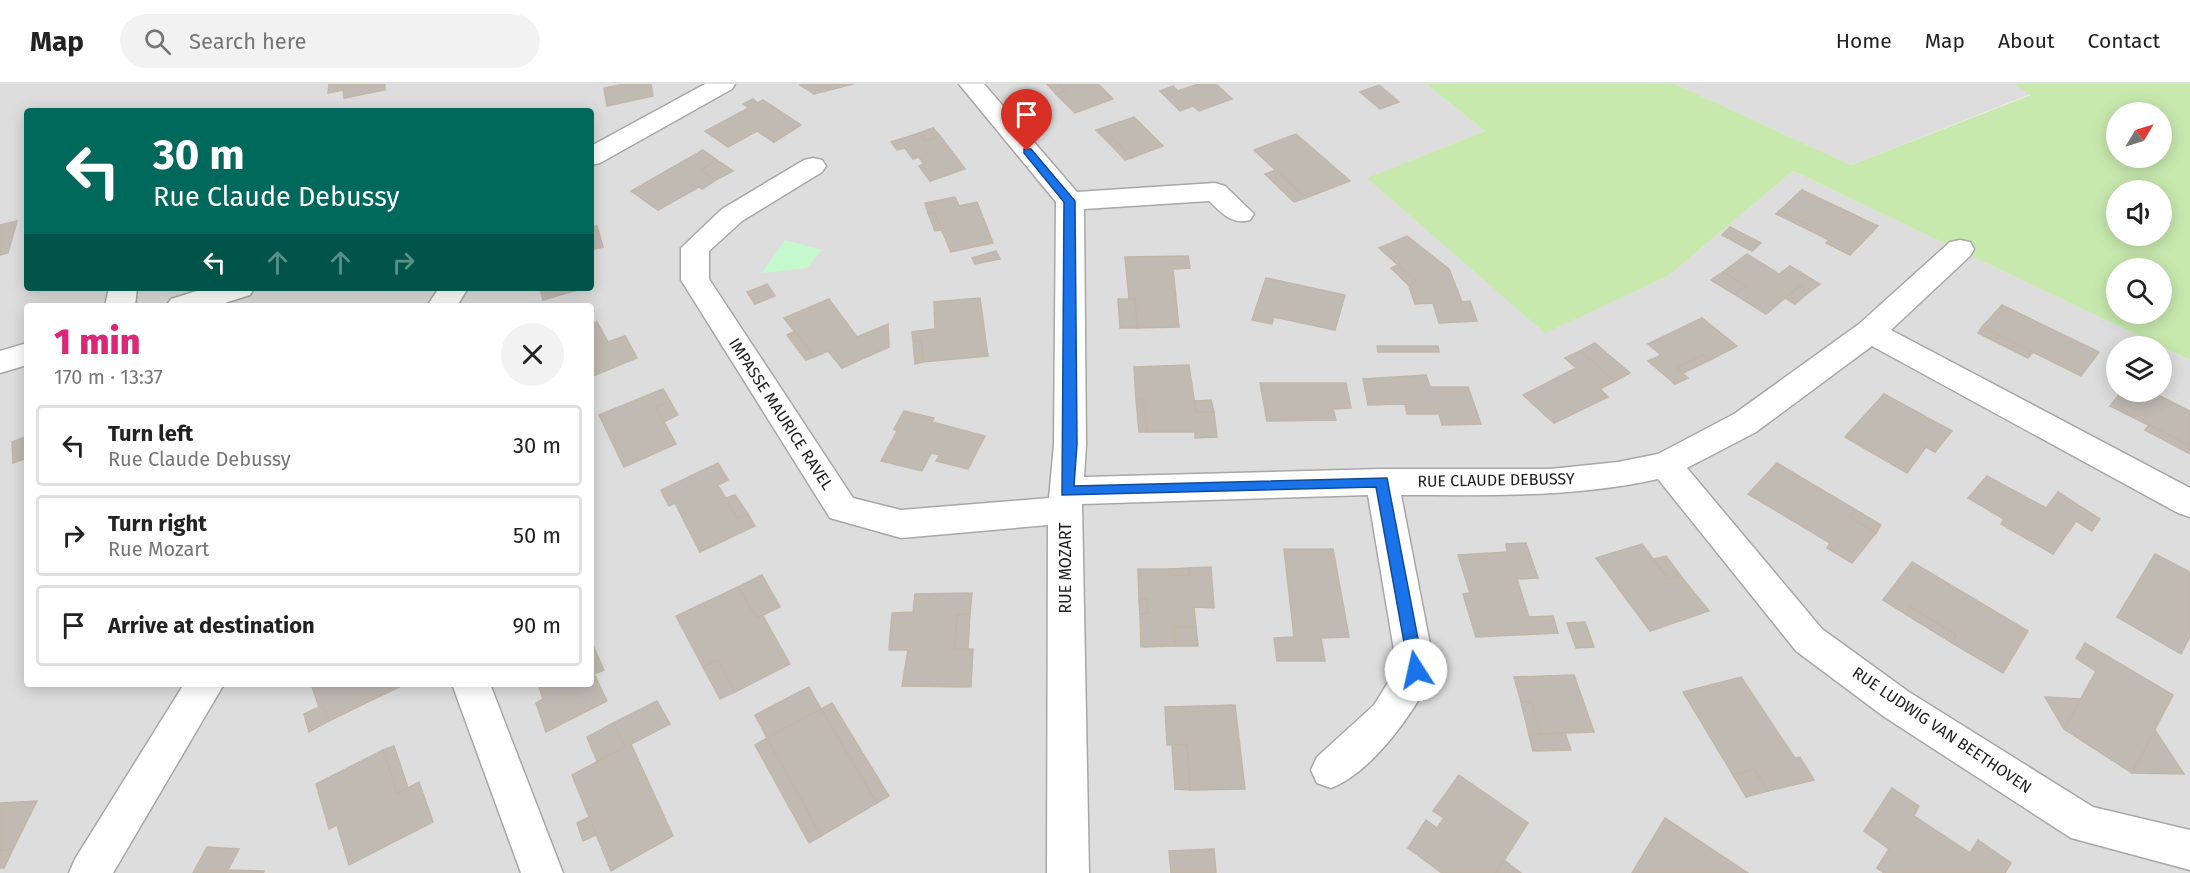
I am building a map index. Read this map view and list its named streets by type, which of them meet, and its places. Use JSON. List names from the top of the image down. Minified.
{"streets":{"street":["IMPASSE MAURICE RAVEL","RUE CLAUDE DEBUSSY","RUE MOZART","RUE LUDWIG VAN BEETHOVEN"]},"crossings":[["IMPASSE MAURICE RAVEL","RUE CLAUDE DEBUSSY"],["IMPASSE MAURICE RAVEL","RUE MOZART"],["RUE CLAUDE DEBUSSY","RUE MOZART"],["RUE CLAUDE DEBUSSY","RUE LUDWIG VAN BEETHOVEN"]],"north":"top right","page":{"header":"Map","search":"Search here","nav":["Home","Map","About","Contact"],"turn":["30 m","Rue Claude Debussy"],"heading":["1 min","170 m · 13:37"],"list":[{"name":"Turn left","note":"Rue Claude Debussy","value":"30 m"},{"name":"Turn right","note":"Rue Mozart","value":"50 m"},{"name":"Arrive at destination","value":"90 m"}]}}
